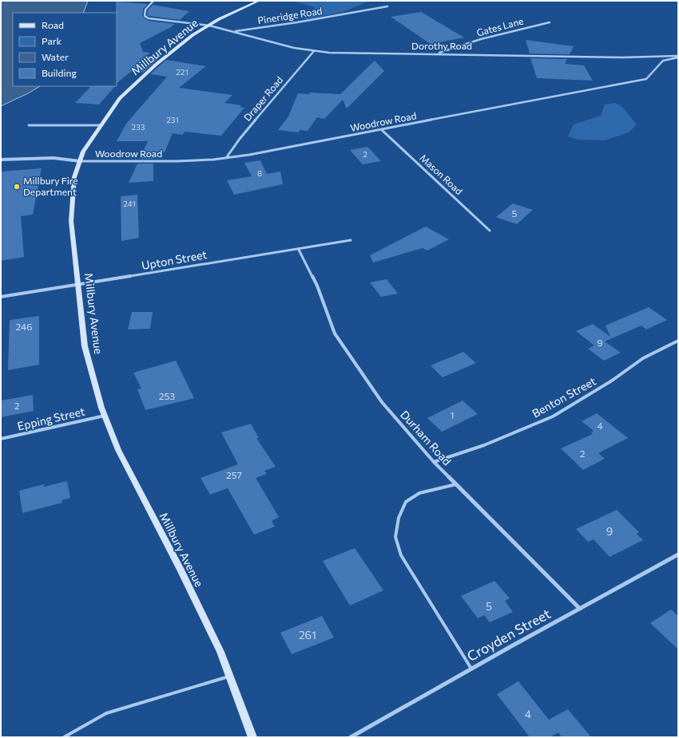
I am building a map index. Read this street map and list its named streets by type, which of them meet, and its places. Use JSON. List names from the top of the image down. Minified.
{"streets":{"main road":["Millbury Avenue"],"street":["Pineridge Road","Gates Lane","Dorothy Road","Draper Road","Woodrow Road","Mason Road","Upton Street","Benton Street","Epping Street","Durham Road","Croyden Street"]},"crossings":[["Pineridge Road","Dorothy Road"],["Gates Lane","Dorothy Road"],["Dorothy Road","Millbury Avenue"],["Dorothy Road","Draper Road"],["Dorothy Road","Woodrow Road"],["Millbury Avenue","Woodrow Road"],["Millbury Avenue","Upton Street"],["Millbury Avenue","Epping Street"],["Draper Road","Woodrow Road"],["Woodrow Road","Mason Road"],["Upton Street","Durham Road"],["Benton Street","Durham Road"],["Durham Road","Croyden Street"]],"places":["Millbury Fire Department"],"house_numbers":["221","231","233","2","8","241","5","246","9","253","2","1","4","2","257","9","5","261","4"],"legend":["Road","Park","Water","Building"]}
